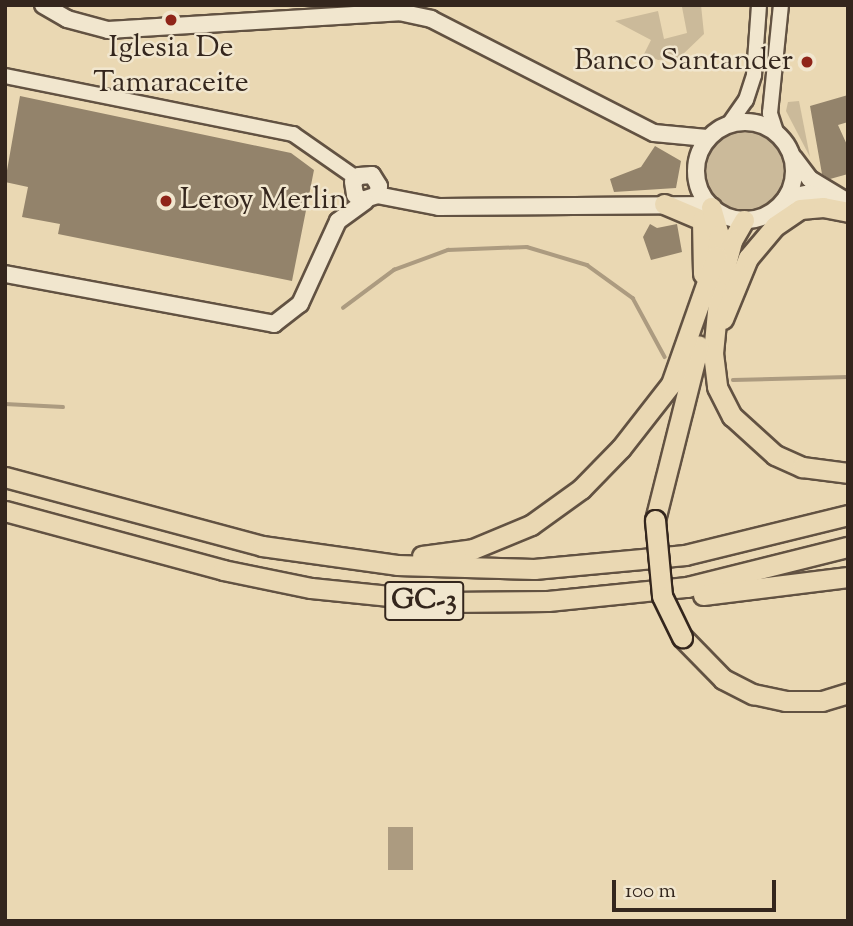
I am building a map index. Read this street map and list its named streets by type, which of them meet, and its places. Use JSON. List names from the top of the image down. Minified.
{"streets":{"highway":["GC-3"]},"places":["Iglesia De Tamaraceite","Banco Santander","Leroy Merlin"],"scale_bar":"100 m"}
